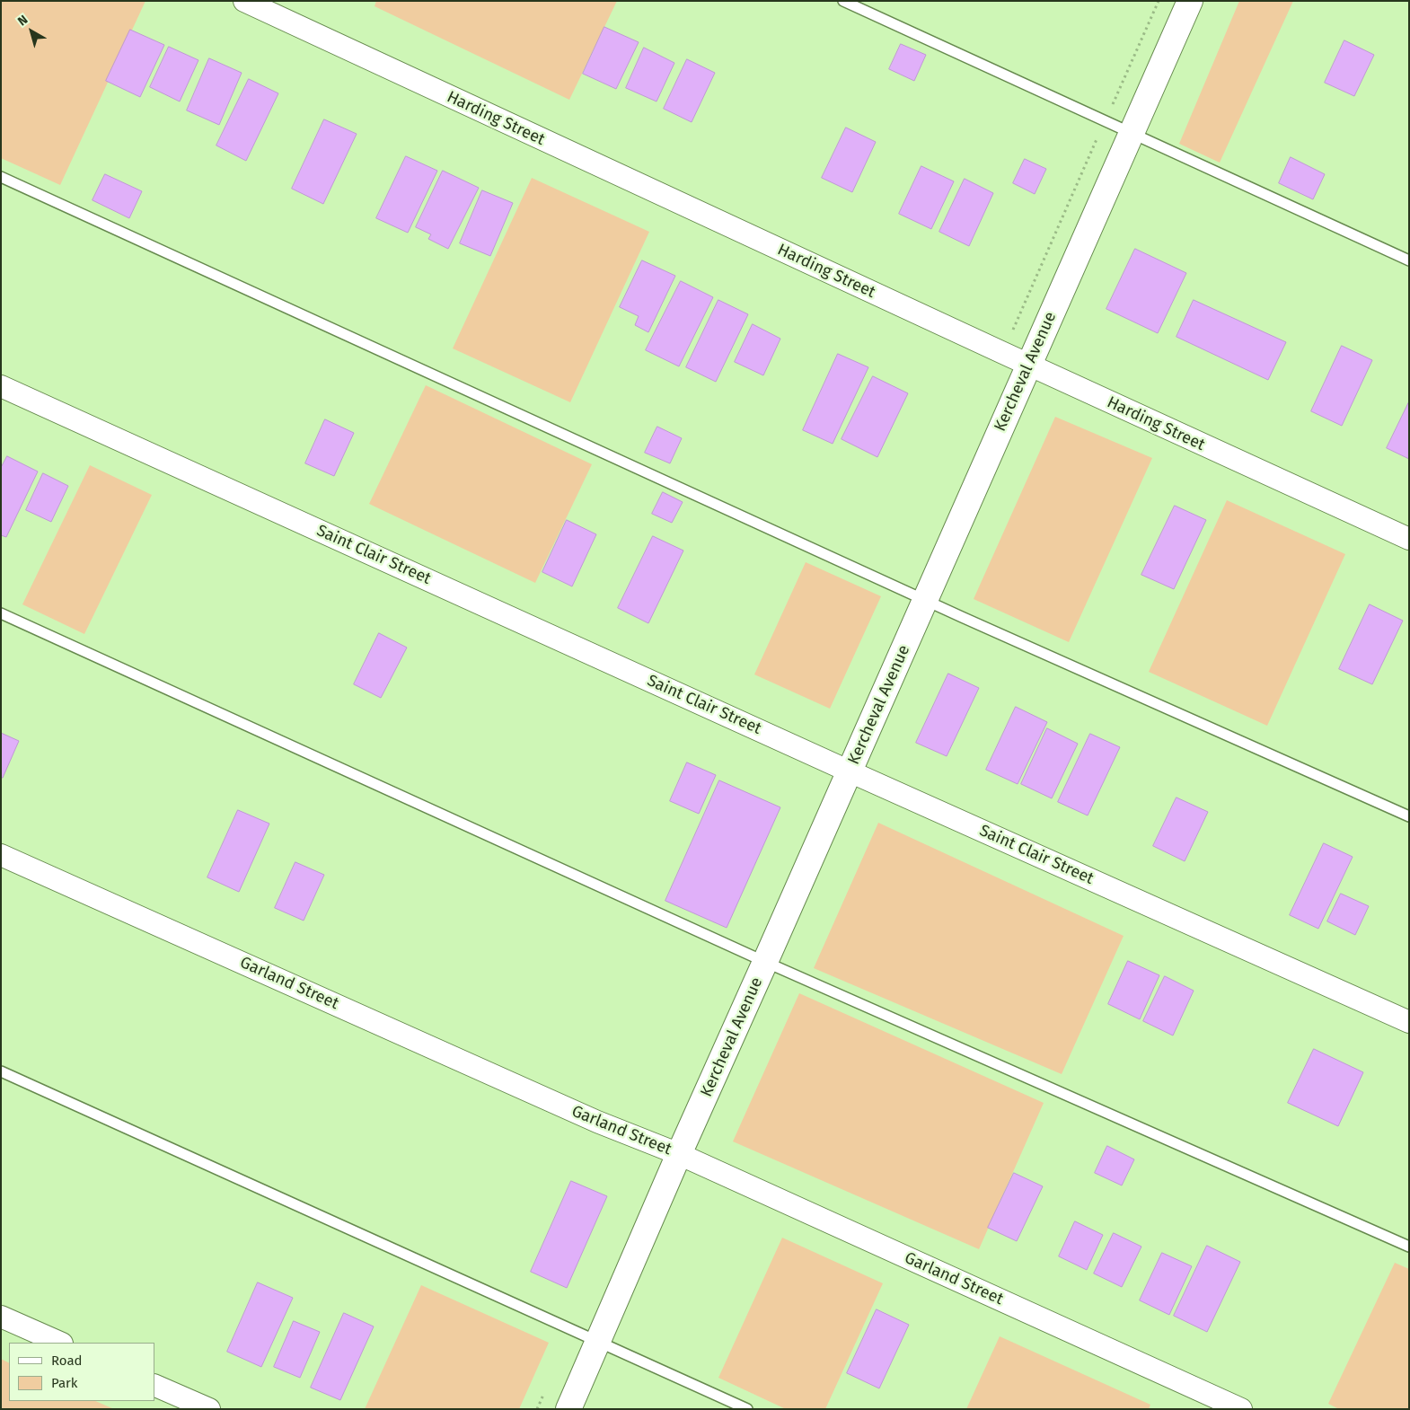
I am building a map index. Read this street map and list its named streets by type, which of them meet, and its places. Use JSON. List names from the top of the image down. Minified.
{"streets":{"street":["Harding Street","Kercheval Avenue","Saint Clair Street","Garland Street"]},"crossings":[["Harding Street","Kercheval Avenue"],["Kercheval Avenue","Saint Clair Street"],["Kercheval Avenue","Garland Street"]],"legend":["Road","Park"],"north":"top left"}
